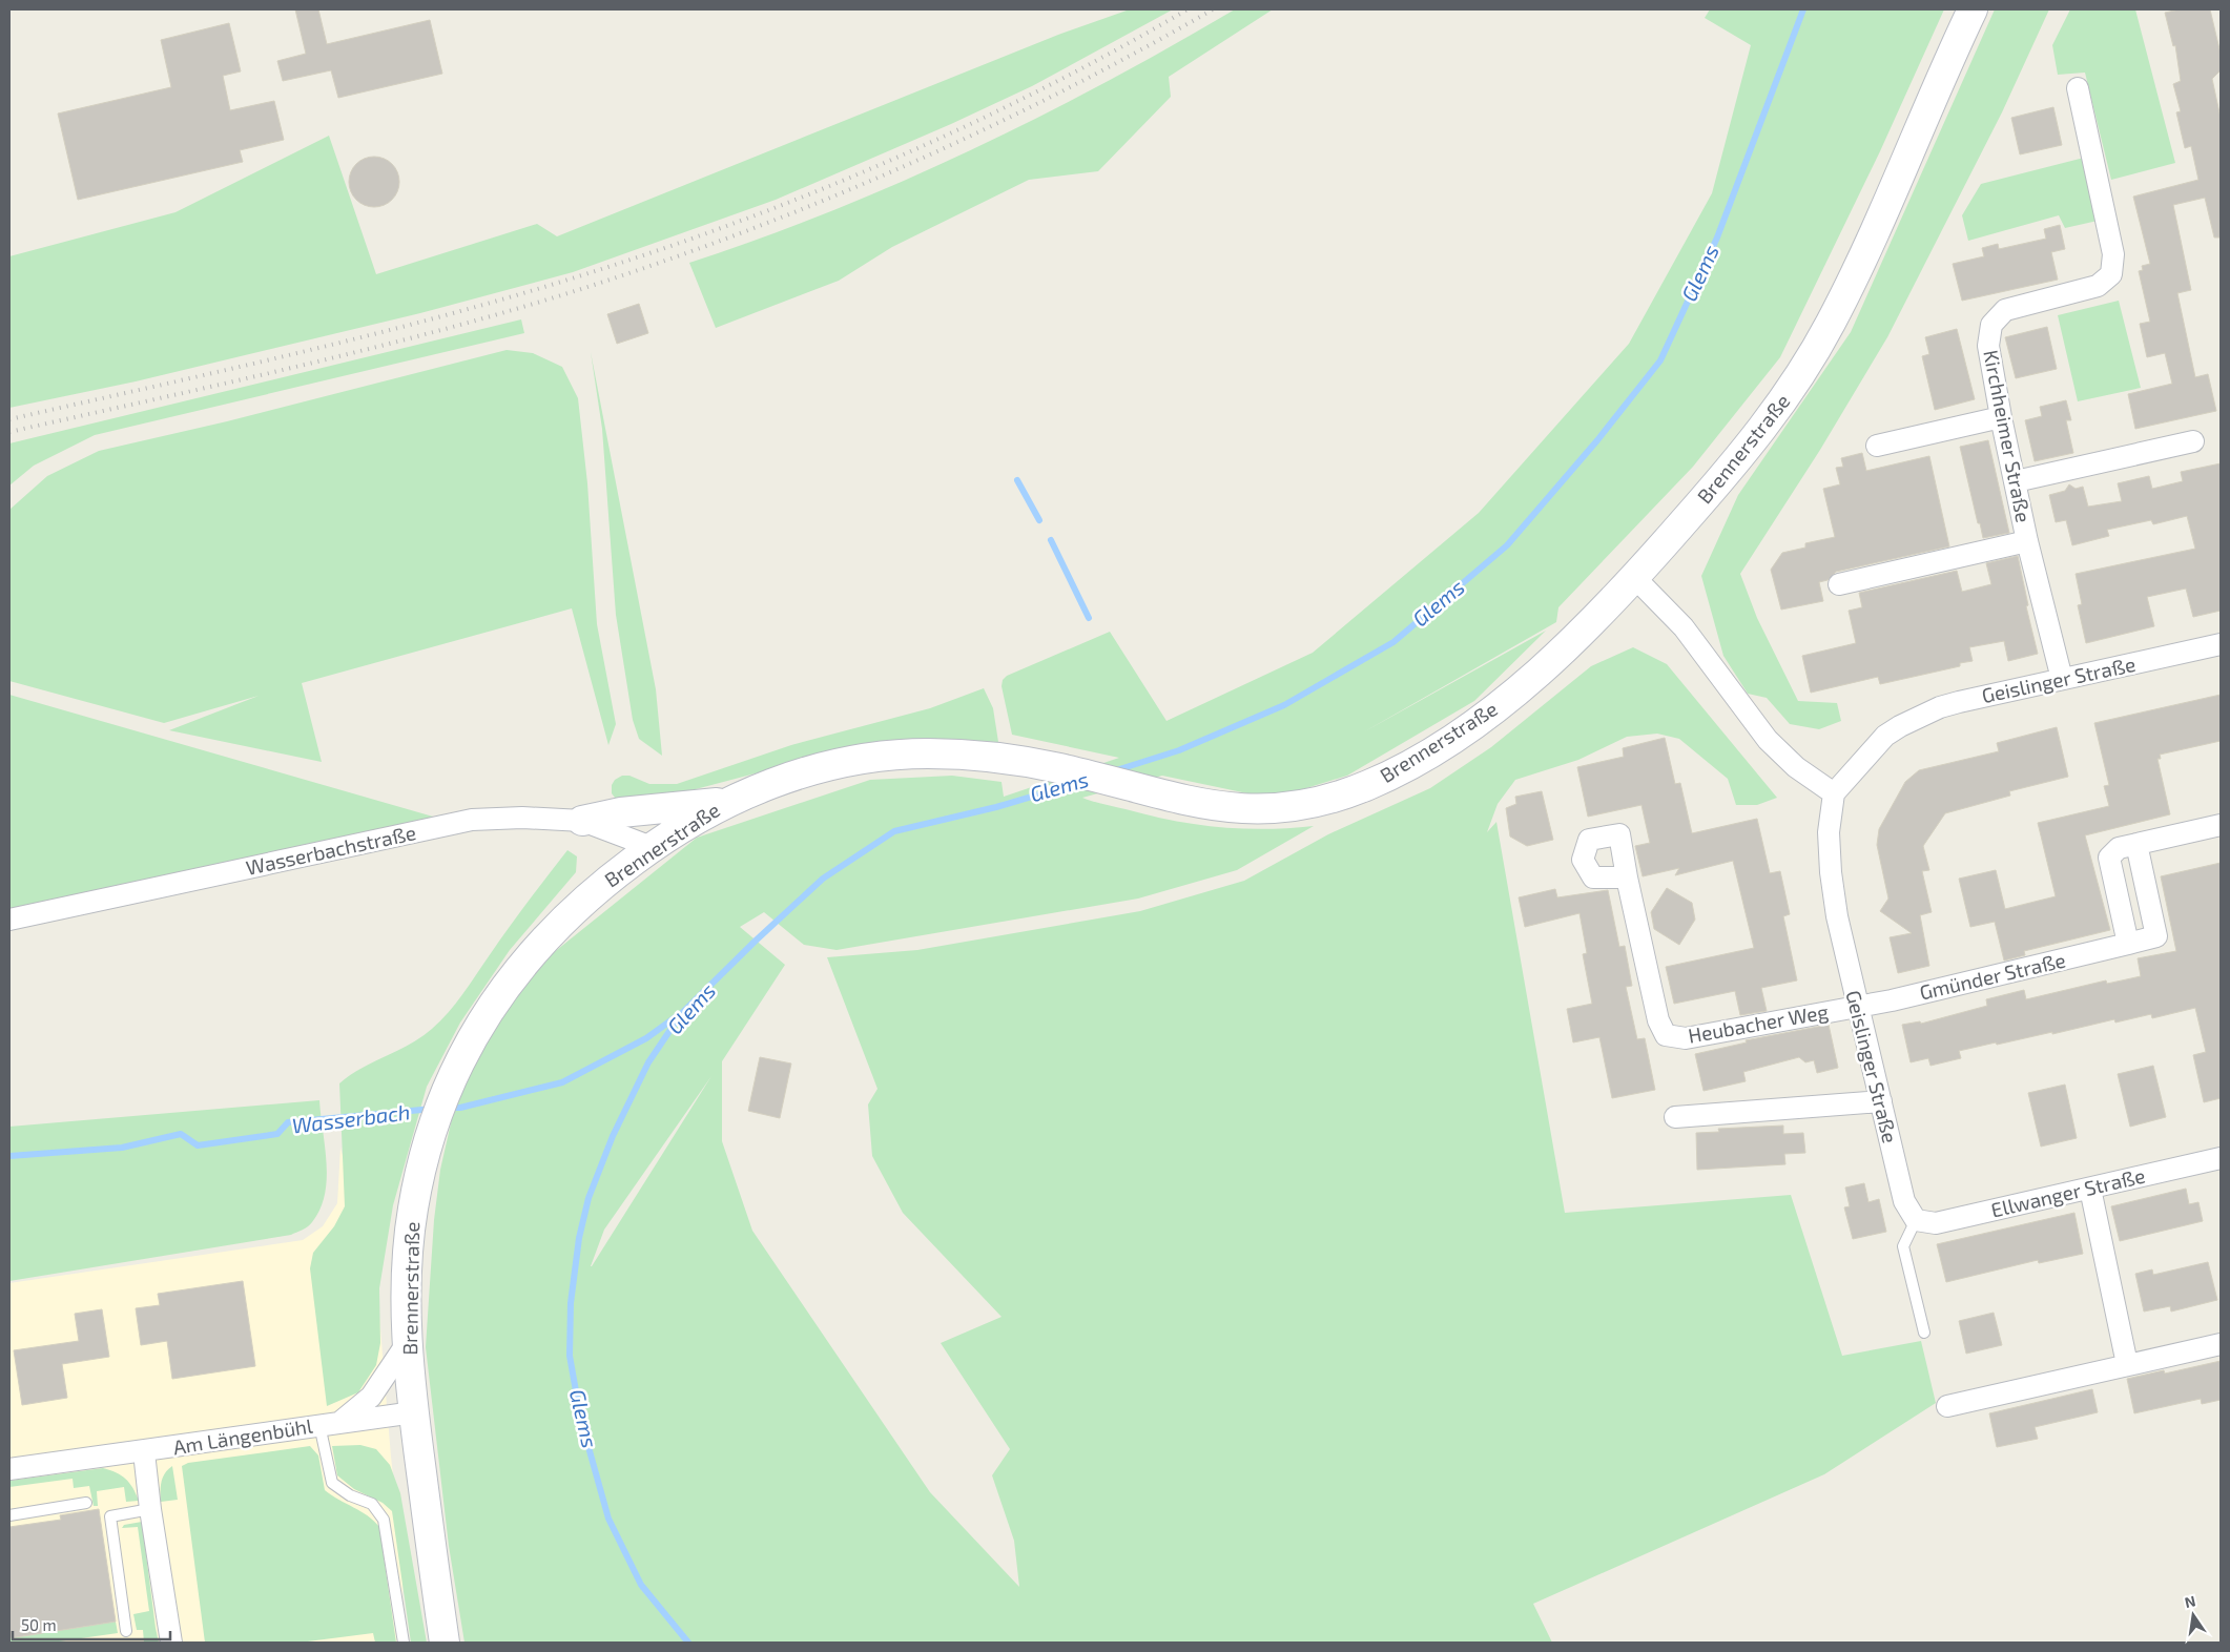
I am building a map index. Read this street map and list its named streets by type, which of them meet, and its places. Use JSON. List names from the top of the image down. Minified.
{"streets":{"main road":["Brennerstraße"],"street":["Kirchheimer Straße","Geislinger Straße","Wasserbachstraße","Gmünder Straße","Heubacher Weg","Ellwanger Straße","Am Längenbühl"]},"crossings":[["Kirchheimer Straße","Geislinger Straße"],["Brennerstraße","Wasserbachstraße"],["Brennerstraße","Am Längenbühl"],["Geislinger Straße","Gmünder Straße"],["Geislinger Straße","Heubacher Weg"],["Geislinger Straße","Ellwanger Straße"],["Gmünder Straße","Heubacher Weg"]],"water":["Glems","Wasserbach"],"scale_bar":"50 m","north":"top"}
